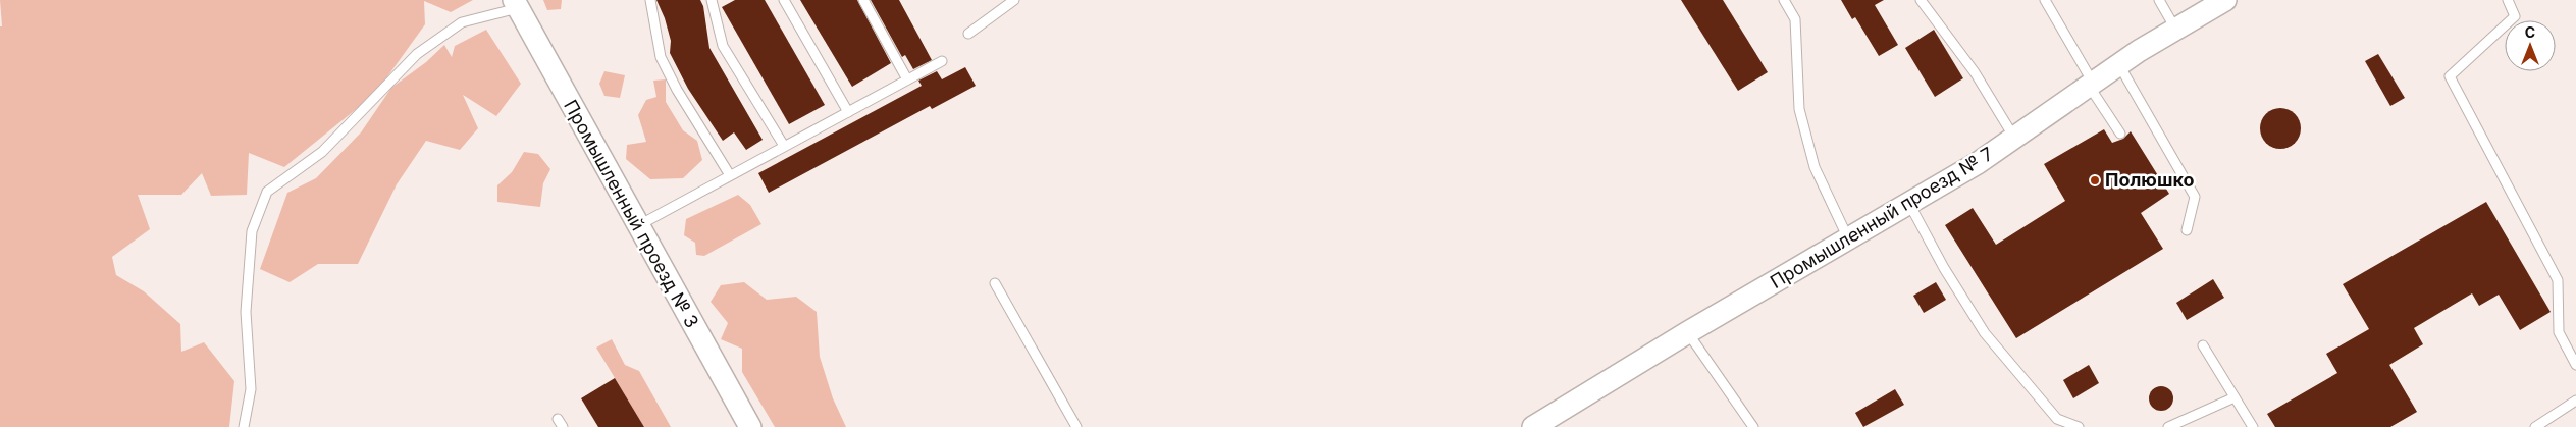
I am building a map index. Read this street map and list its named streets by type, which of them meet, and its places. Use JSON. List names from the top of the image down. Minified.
{"streets":{"street":["Промышленный проезд № 3","Промышленный проезд № 7"]},"places":["Полюшко"],"north":"top"}
